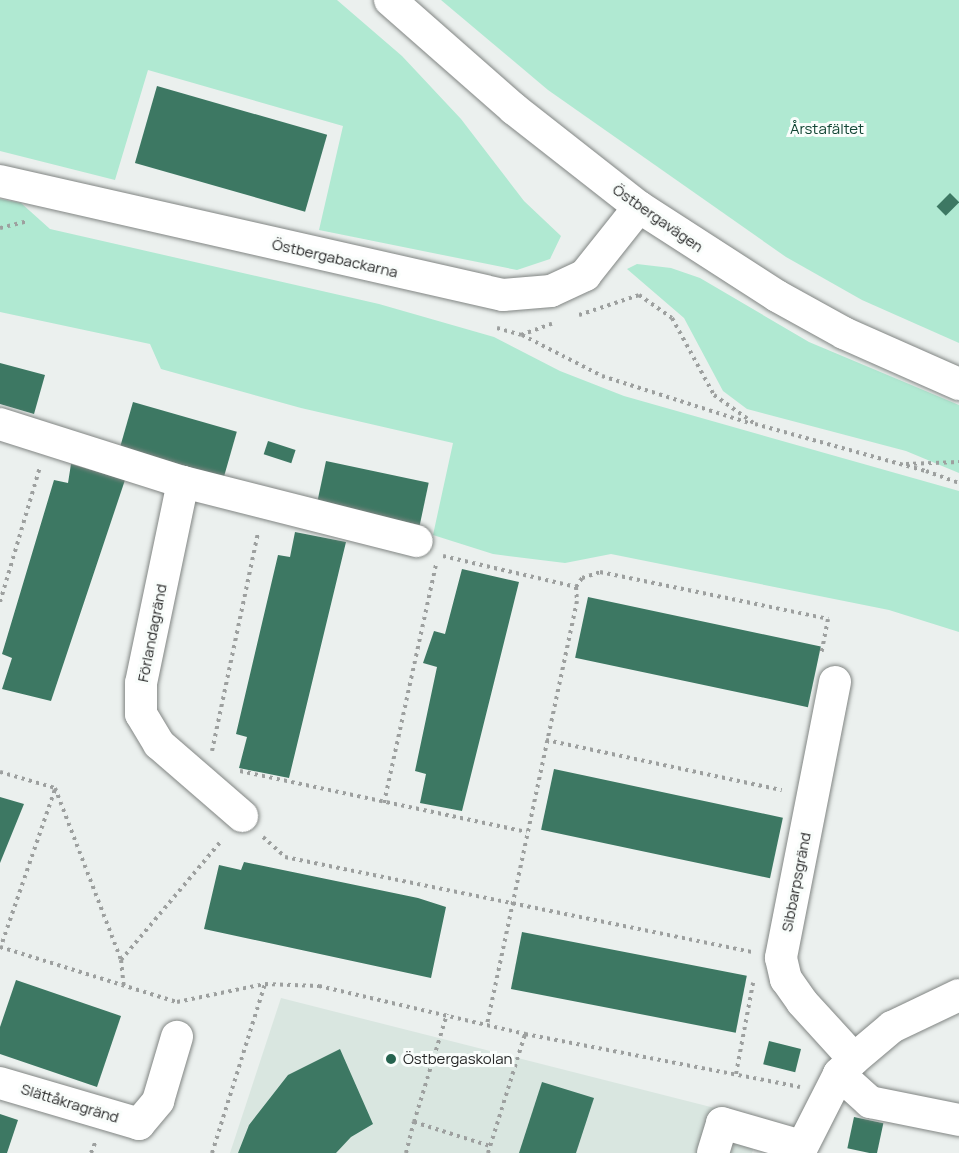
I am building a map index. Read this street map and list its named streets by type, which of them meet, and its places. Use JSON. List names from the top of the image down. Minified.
{"streets":{"street":["Östbergavägen","Östbergabackarna","Förlandagränd","Sibbarpsgränd","Slättåkragränd"]},"crossings":[["Östbergavägen","Östbergabackarna"]],"parks":["Årstafältet"],"places":["Östbergaskolan"]}
